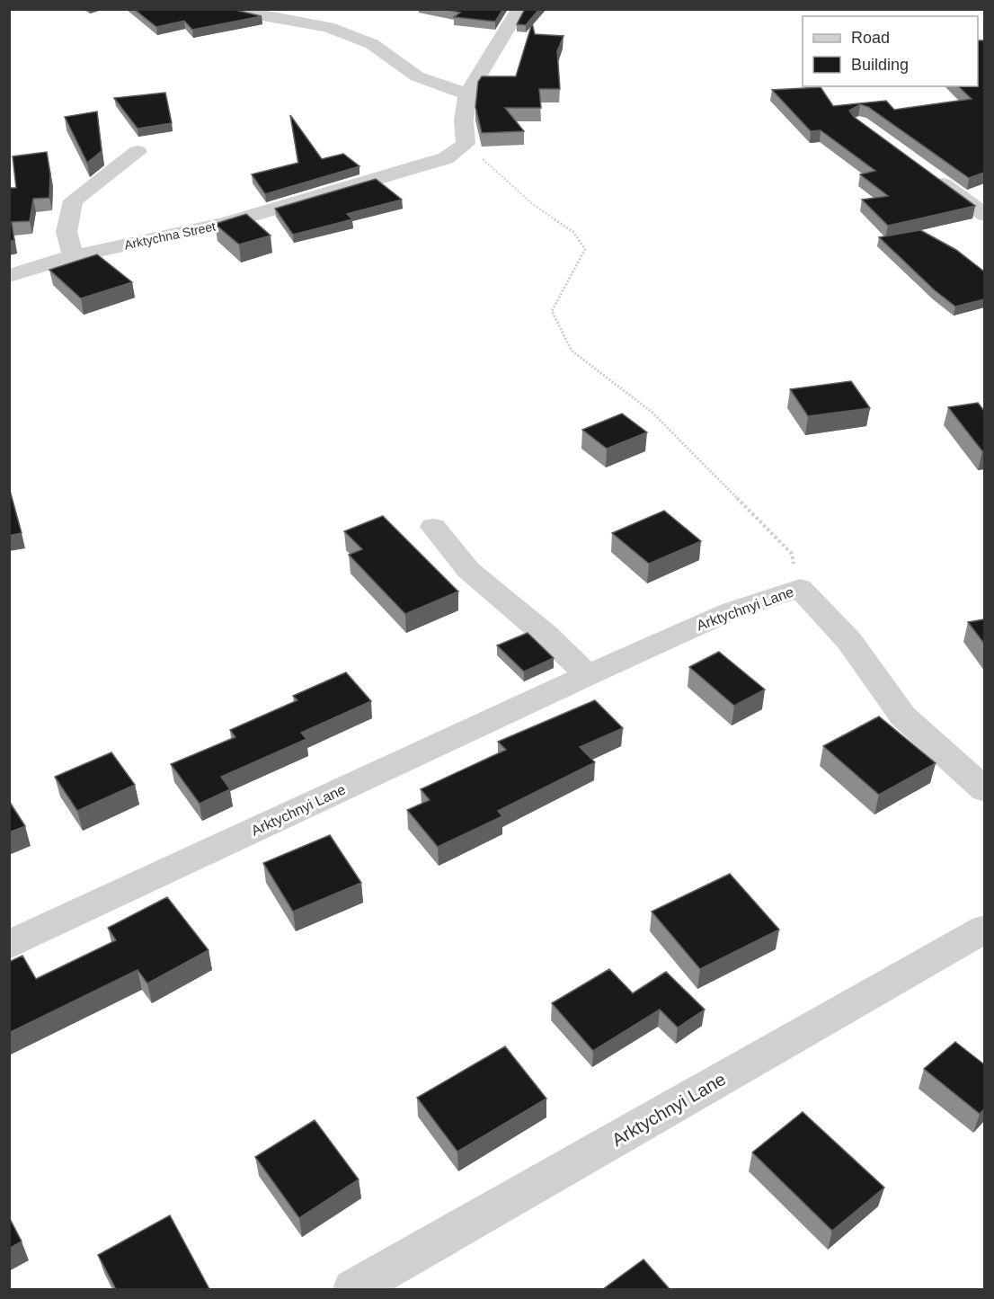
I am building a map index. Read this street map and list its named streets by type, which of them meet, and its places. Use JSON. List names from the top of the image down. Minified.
{"streets":{"street":["Arktychna Street","Arktychnyi Lane"]},"legend":["Road","Building"]}
